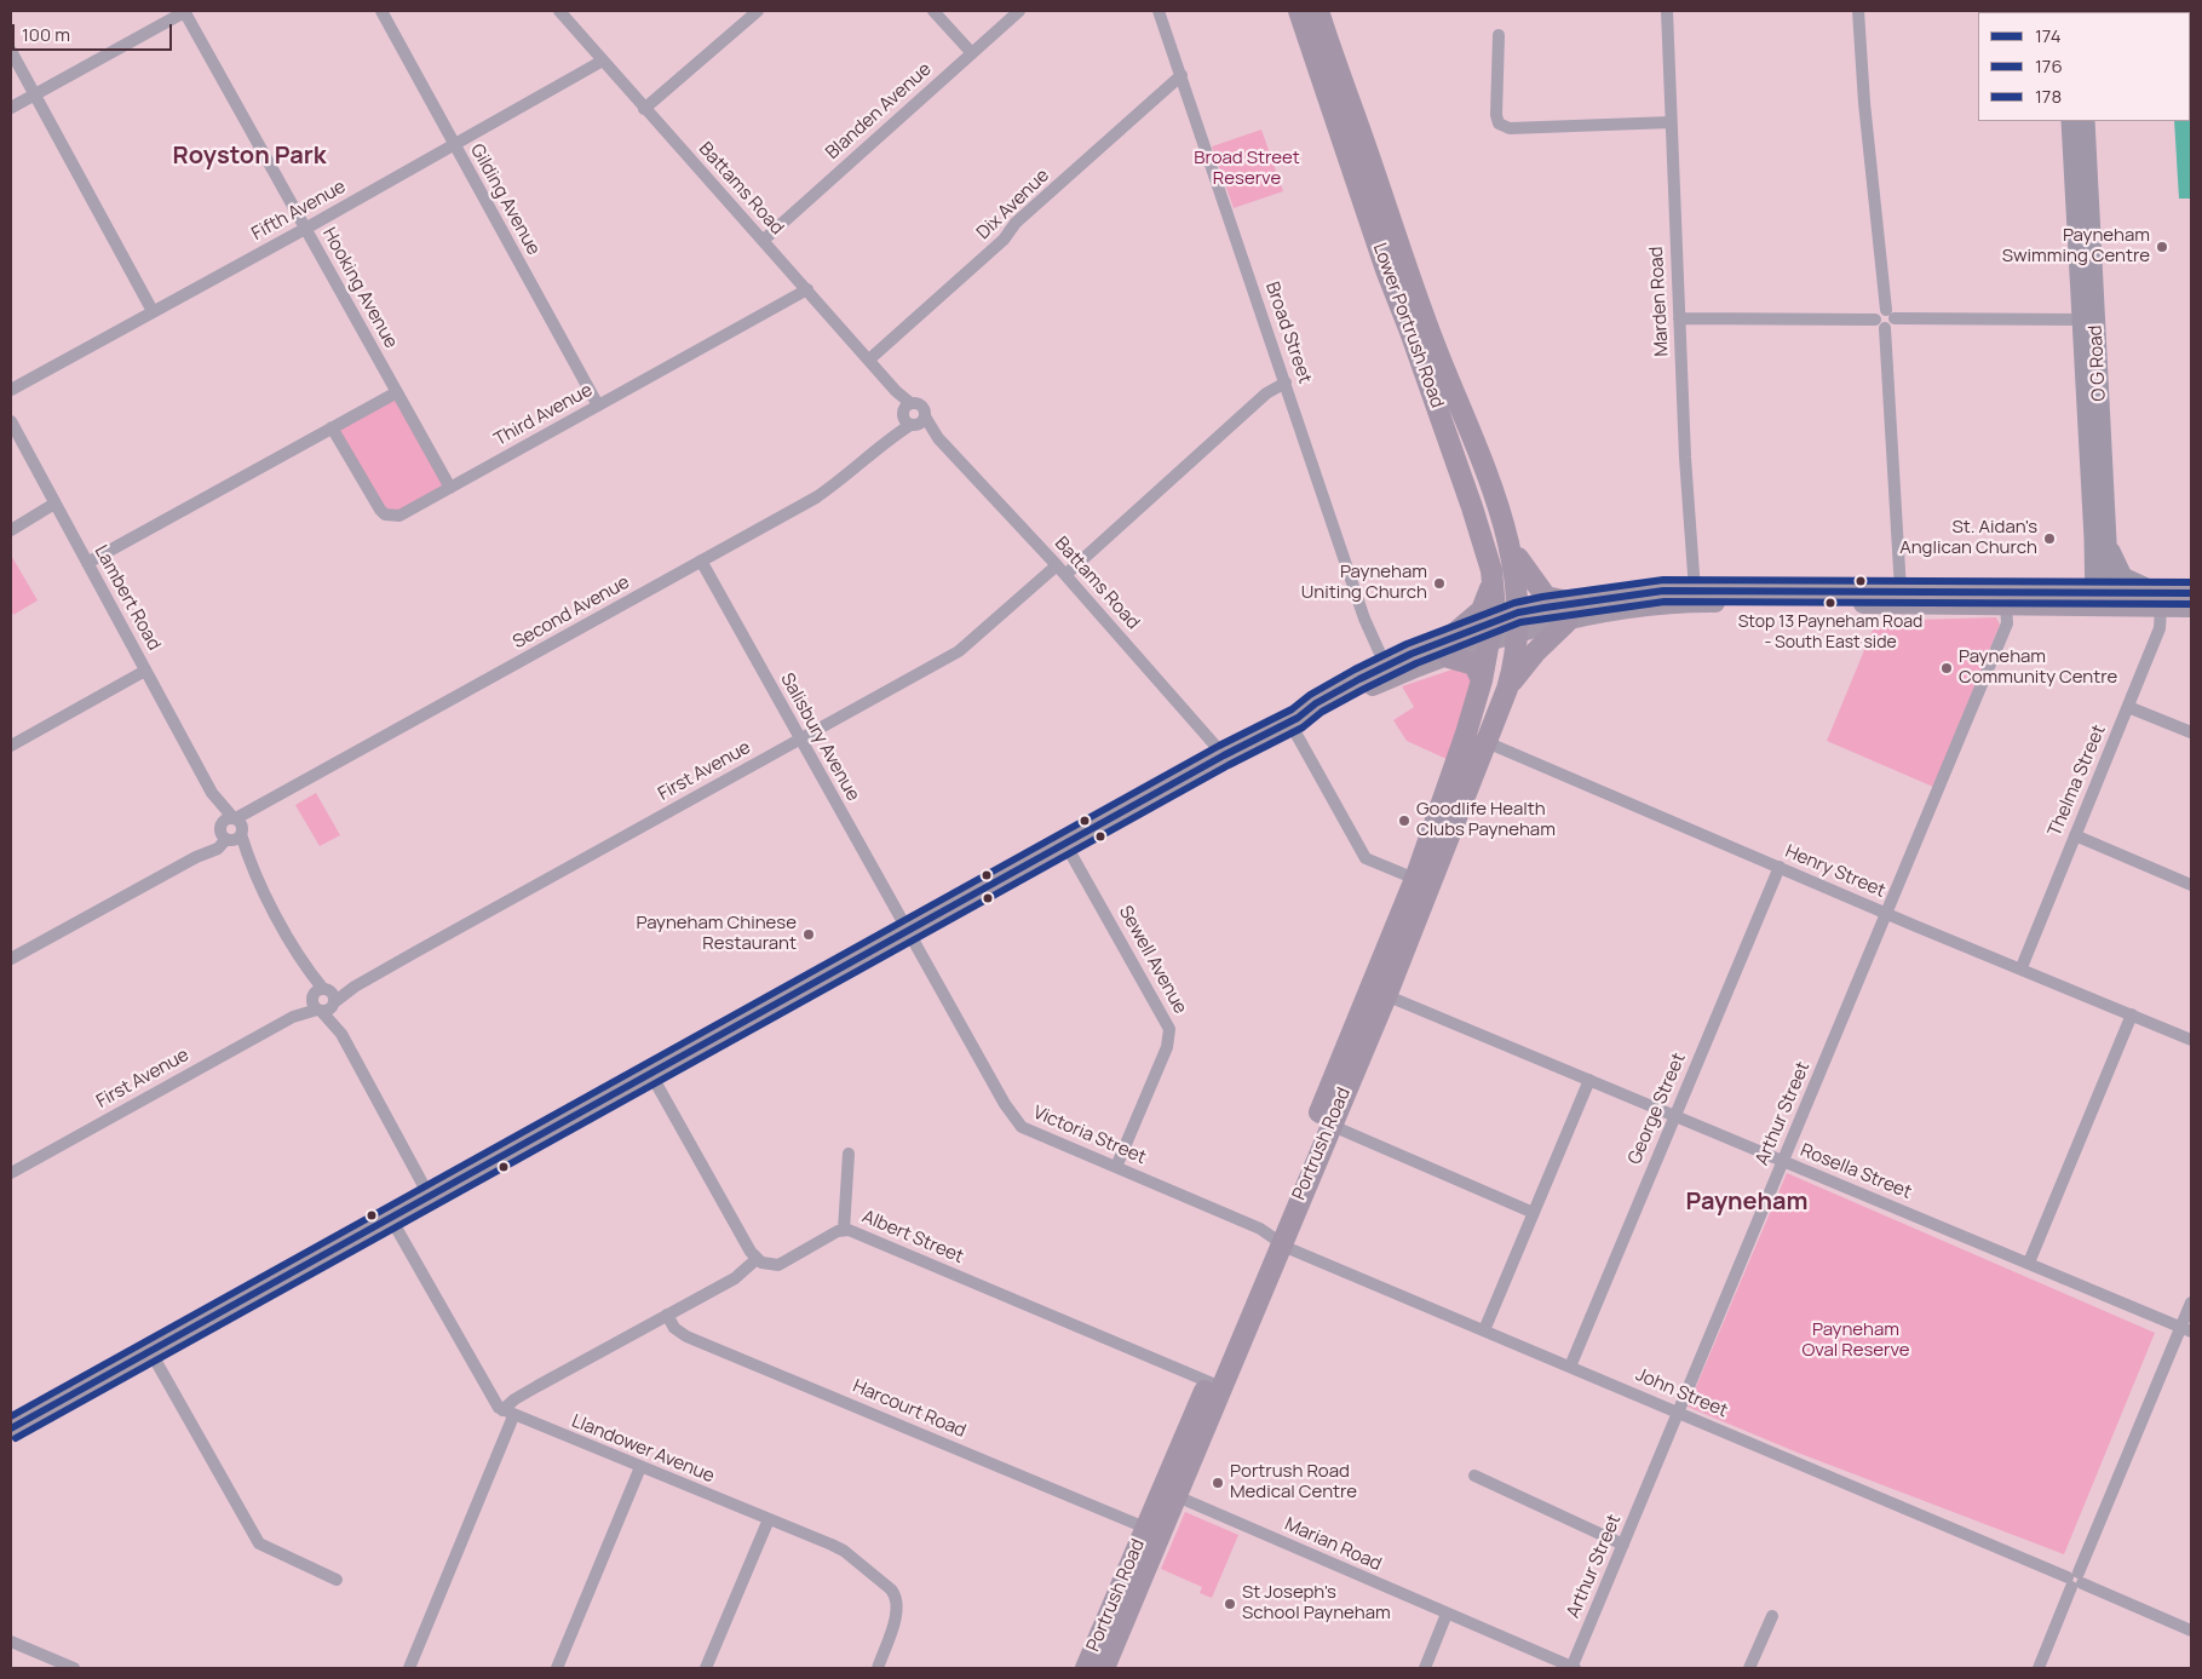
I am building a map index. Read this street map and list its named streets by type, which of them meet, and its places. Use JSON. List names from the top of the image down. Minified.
{"streets":{"highway":["Lower Portrush Road","Portrush Road"],"main road":["O G Road"],"street":["Blanden Avenue","Battams Road","Gilding Avenue","Dix Avenue","Fifth Avenue","Hooking Avenue","Marden Road","Broad Street","Third Avenue","Lambert Road","Second Avenue","Salisbury Avenue","First Avenue","Thelma Street","Henry Street","Sewell Avenue","George Street","Arthur Street","Victoria Street","Rosella Street","Albert Street","John Street","Harcourt Road","Llandower Avenue","Marian Road"]},"crossings":[["Blanden Avenue","Battams Road"],["Battams Road","Dix Avenue"],["Battams Road","Fifth Avenue"],["Battams Road","Third Avenue"],["Battams Road","Second Avenue"],["Battams Road","First Avenue"],["Gilding Avenue","Fifth Avenue"],["Gilding Avenue","Third Avenue"],["Dix Avenue","Broad Street"],["Fifth Avenue","Hooking Avenue"],["Hooking Avenue","Third Avenue"],["Lower Portrush Road","Portrush Road"],["Lambert Road","Second Avenue"],["Lambert Road","First Avenue"],["Second Avenue","Salisbury Avenue"],["Salisbury Avenue","First Avenue"],["Salisbury Avenue","Victoria Street"],["Thelma Street","Henry Street"],["Henry Street","George Street"],["Henry Street","Arthur Street"],["Henry Street","Portrush Road"],["Sewell Avenue","Victoria Street"],["George Street","Rosella Street"],["George Street","John Street"],["Arthur Street","Rosella Street"],["Arthur Street","John Street"],["Arthur Street","Marian Road"],["Victoria Street","Portrush Road"],["Victoria Street","John Street"],["Portrush Road","Rosella Street"],["Portrush Road","Albert Street"],["Portrush Road","John Street"],["Portrush Road","Harcourt Road"],["Portrush Road","Marian Road"]],"districts":["Royston Park","Payneham"],"parks":["Broad Street Reserve","Payneham Oval Reserve"],"places":["Payneham Swimming Centre","St. Aidan's Anglican Church","Payneham Uniting Church","Stop 13 Payneham Road - South East side","Payneham Community Centre","Goodlife Health Clubs Payneham","Payneham Chinese Restaurant","Portrush Road Medical Centre","St Joseph's School Payneham"],"lines":["transit line 178","transit line 174","transit line 176"],"legend":["174","176","178"],"scale_bar":"100 m"}
